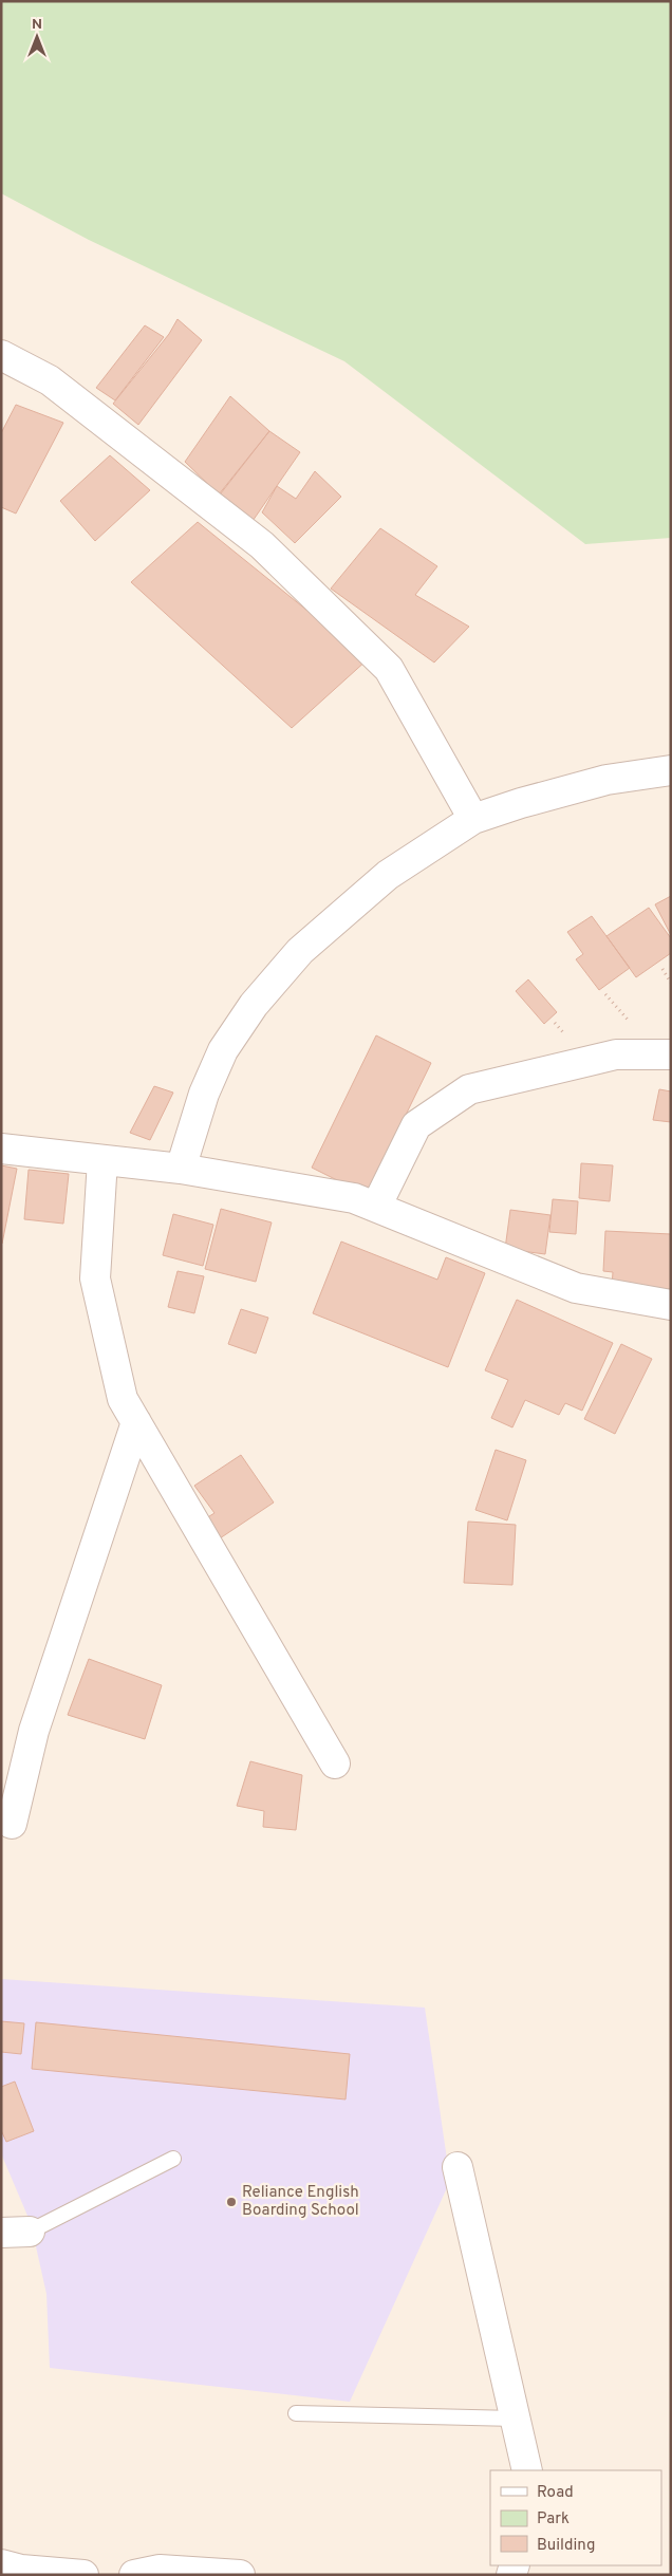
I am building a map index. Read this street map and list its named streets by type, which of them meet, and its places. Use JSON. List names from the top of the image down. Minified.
{"places":["Reliance English Boarding School"],"legend":["Road","Park","Building"],"north":"top"}
